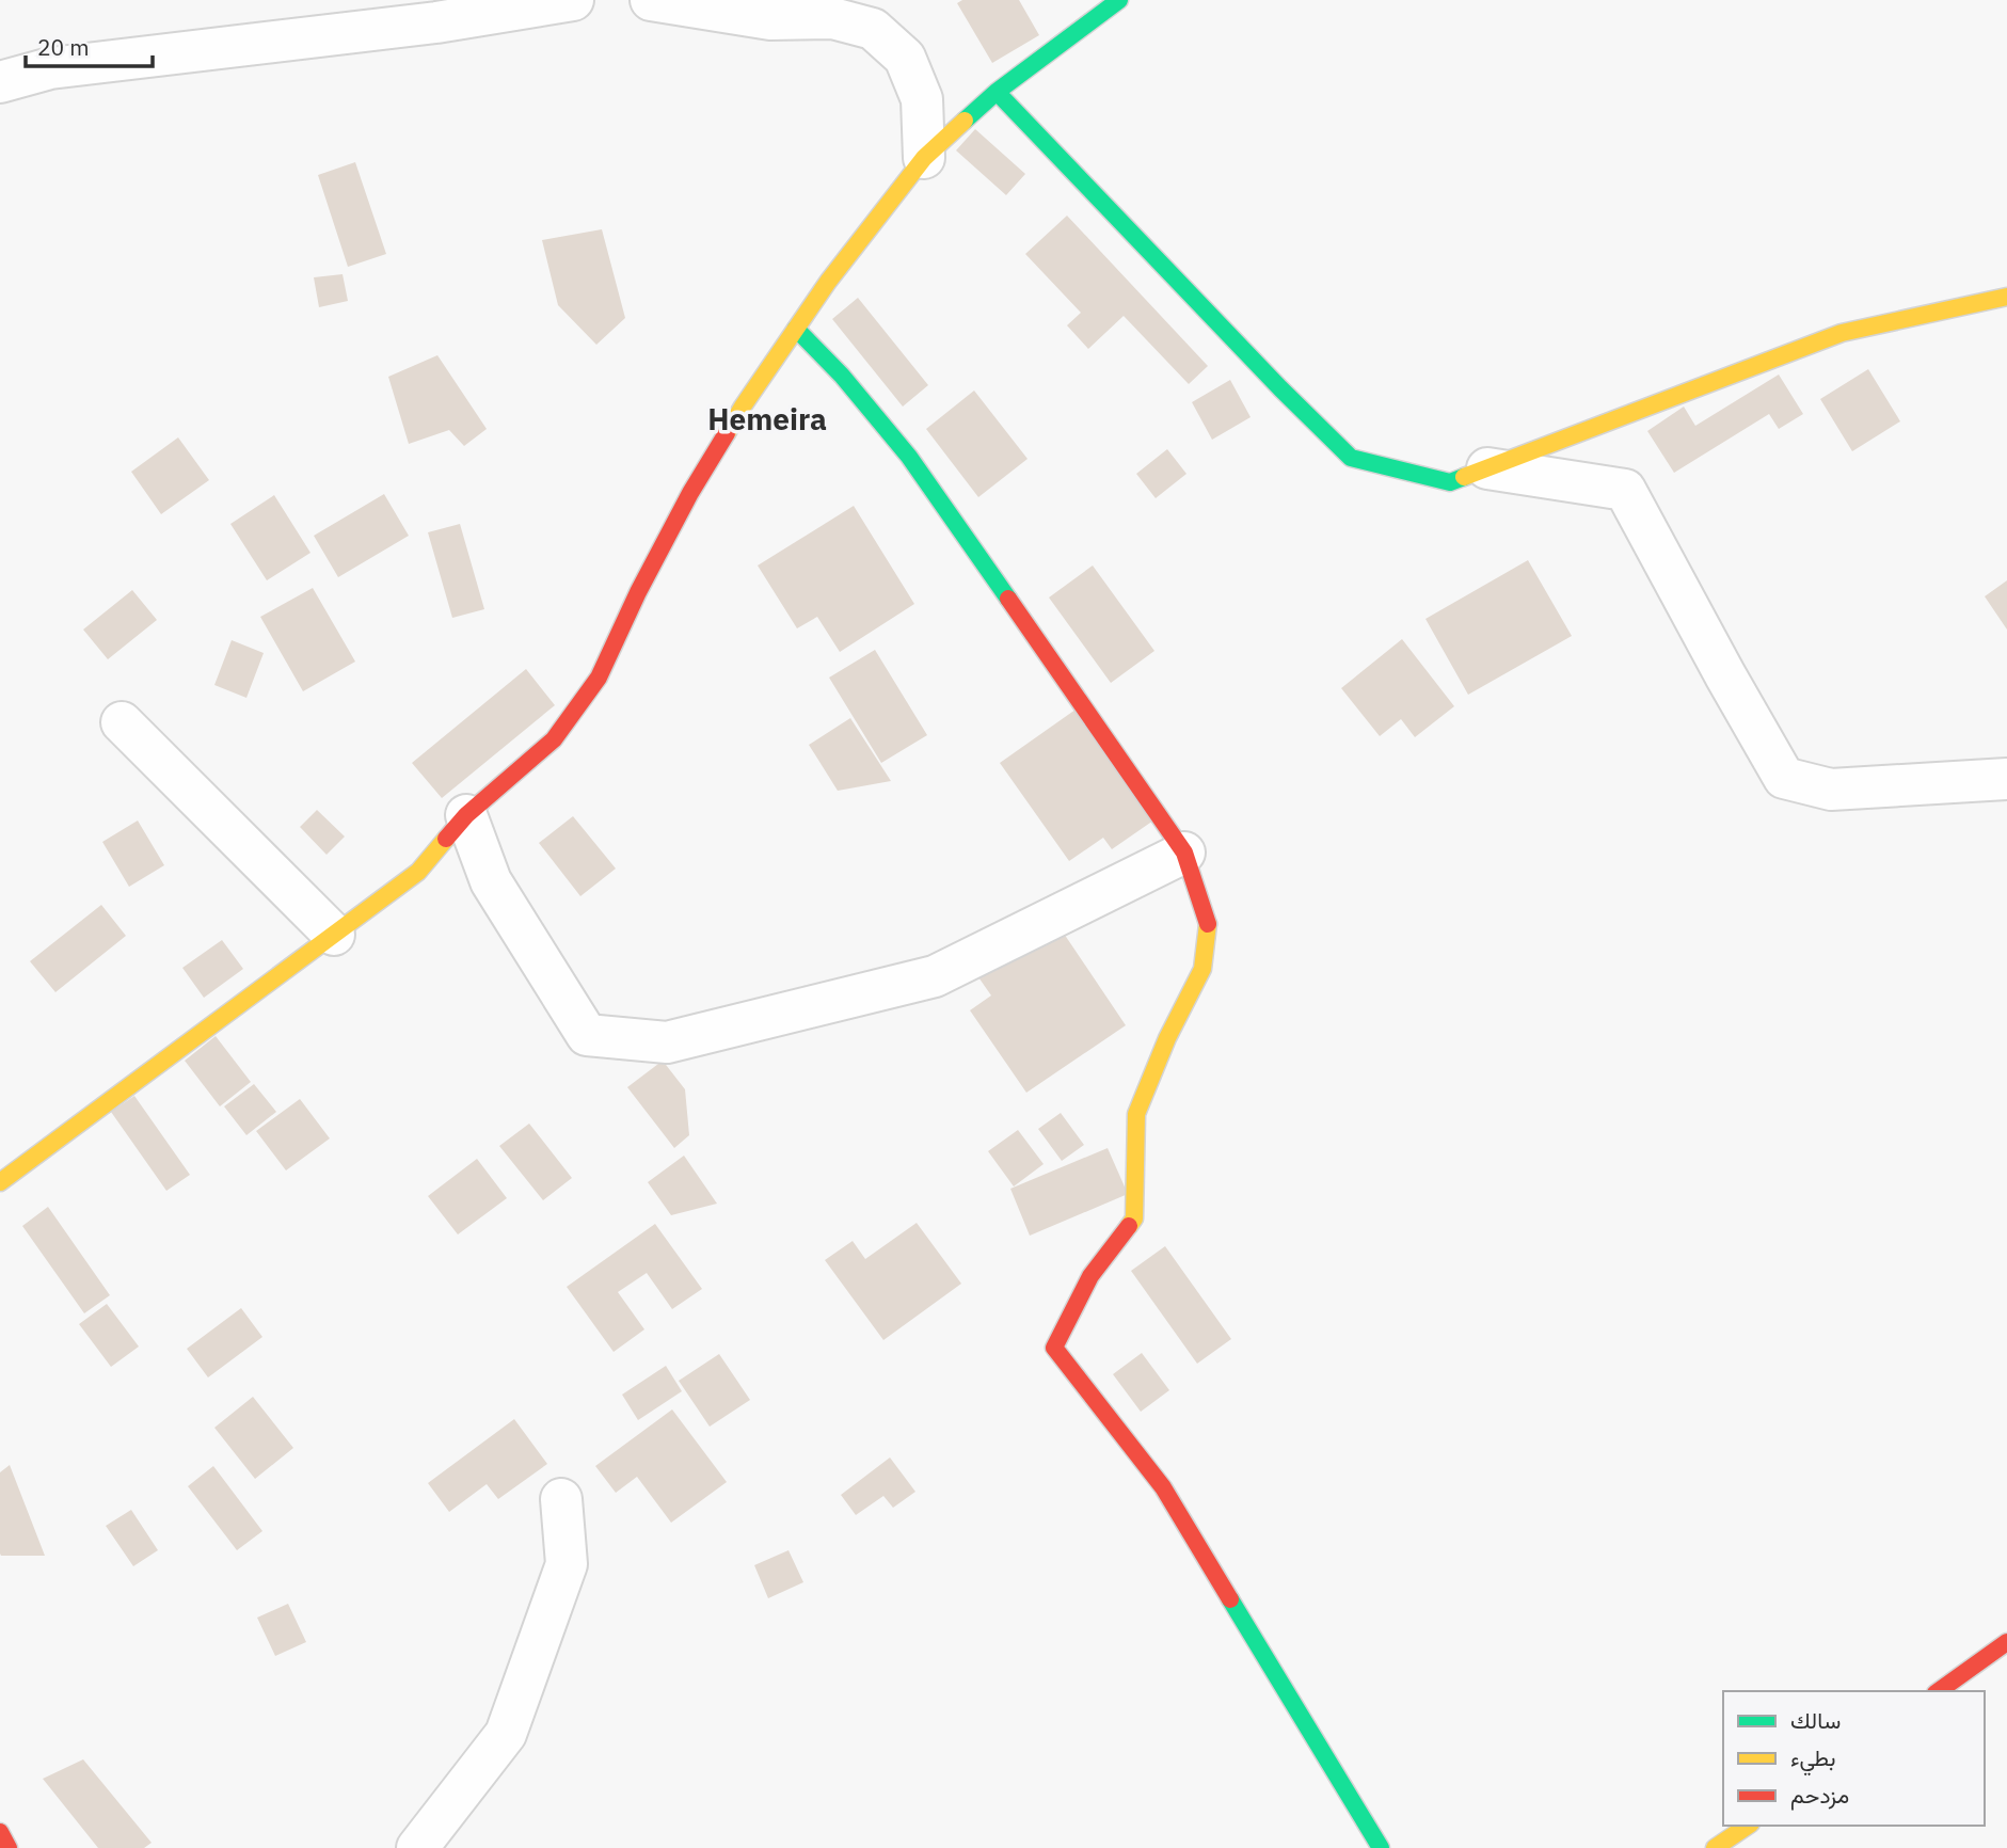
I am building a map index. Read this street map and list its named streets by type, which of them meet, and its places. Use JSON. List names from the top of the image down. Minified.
{"districts":["Hemeira"],"legend":["سالك","بطيء","مزدحم"],"scale_bar":"20 m"}
